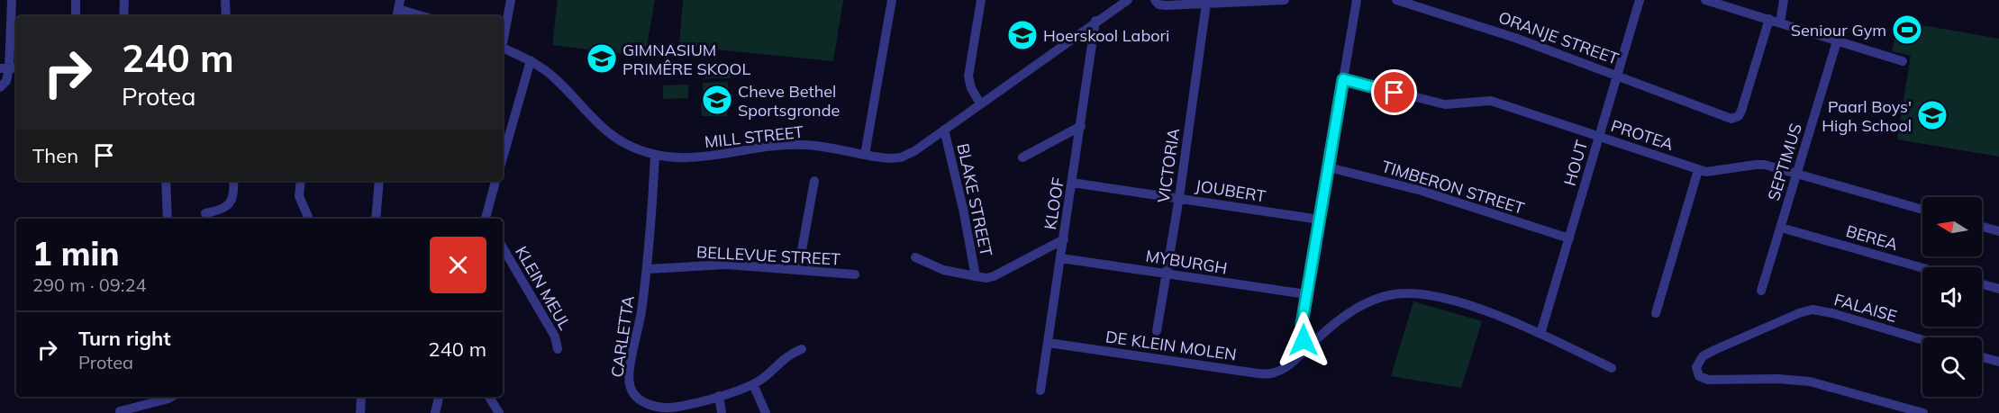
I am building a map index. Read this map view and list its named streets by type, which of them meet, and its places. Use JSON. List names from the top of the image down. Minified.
{"streets":{"street":["ORANJE STREET","PROTEA","MILL STREET","SEPTIMUS","HOUT","VICTORIA","TIMBERON STREET","JOUBERT","BLAKE STREET","KLOOF","BEREA","BELLEVUE STREET","MYBURGH","KLEIN MEUL","FALAISE","CARLETTA","DE KLEIN MOLEN"]},"crossings":[["ORANJE STREET","HOUT"],["PROTEA","SEPTIMUS"],["PROTEA","HOUT"],["MILL STREET","BLAKE STREET"],["MILL STREET","KLOOF"],["MILL STREET","CARLETTA"],["SEPTIMUS","BEREA"],["HOUT","TIMBERON STREET"],["VICTORIA","JOUBERT"],["VICTORIA","MYBURGH"],["JOUBERT","KLOOF"],["BLAKE STREET","KLOOF"],["KLOOF","MYBURGH"],["KLOOF","DE KLEIN MOLEN"],["BELLEVUE STREET","CARLETTA"]],"places":{"sports":["Seniour Gym"],"school or university":["Hoerskool Labori","GIMNASIUM PRIMÊRE SKOOL","Cheve Bethel Sportsgronde","Paarl Boys' High School"]},"north":"left","page":{"turn":["240 m","Protea"],"then":"Then","heading":["1 min","290 m · 09:24"],"list":[{"name":"Turn right","note":"Protea","value":"240 m"}]}}
